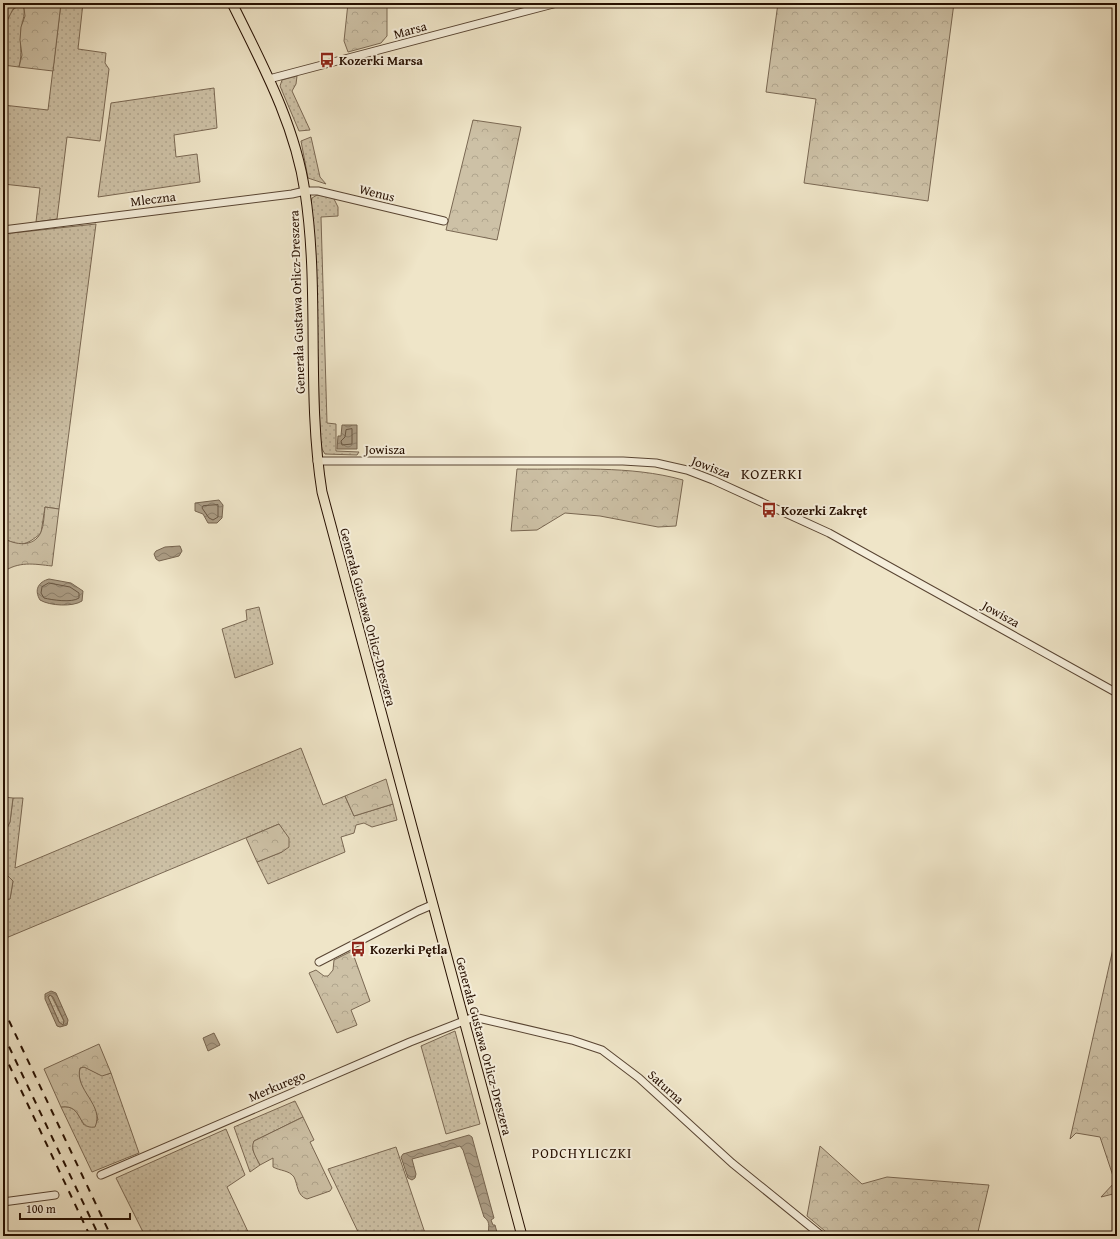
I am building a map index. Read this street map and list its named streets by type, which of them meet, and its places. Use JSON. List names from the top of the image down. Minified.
{"streets":{"main road":["Generała Gustawa Orlicz-Dreszera"],"street":["Marsa","Wenus","Mleczna","Jowisza","Merkurego","Saturna"]},"crossings":[["Marsa","Generała Gustawa Orlicz-Dreszera"],["Wenus","Mleczna"],["Wenus","Generała Gustawa Orlicz-Dreszera"],["Mleczna","Generała Gustawa Orlicz-Dreszera"],["Generała Gustawa Orlicz-Dreszera","Jowisza"],["Generała Gustawa Orlicz-Dreszera","Merkurego"],["Generała Gustawa Orlicz-Dreszera","Saturna"],["Merkurego","Saturna"]],"districts":["KOZERKI","PODCHYLICZKI"],"places":{"bus stop":["Kozerki Marsa","Kozerki Zakręt","Kozerki Pętla"]},"scale_bar":"100 m"}
